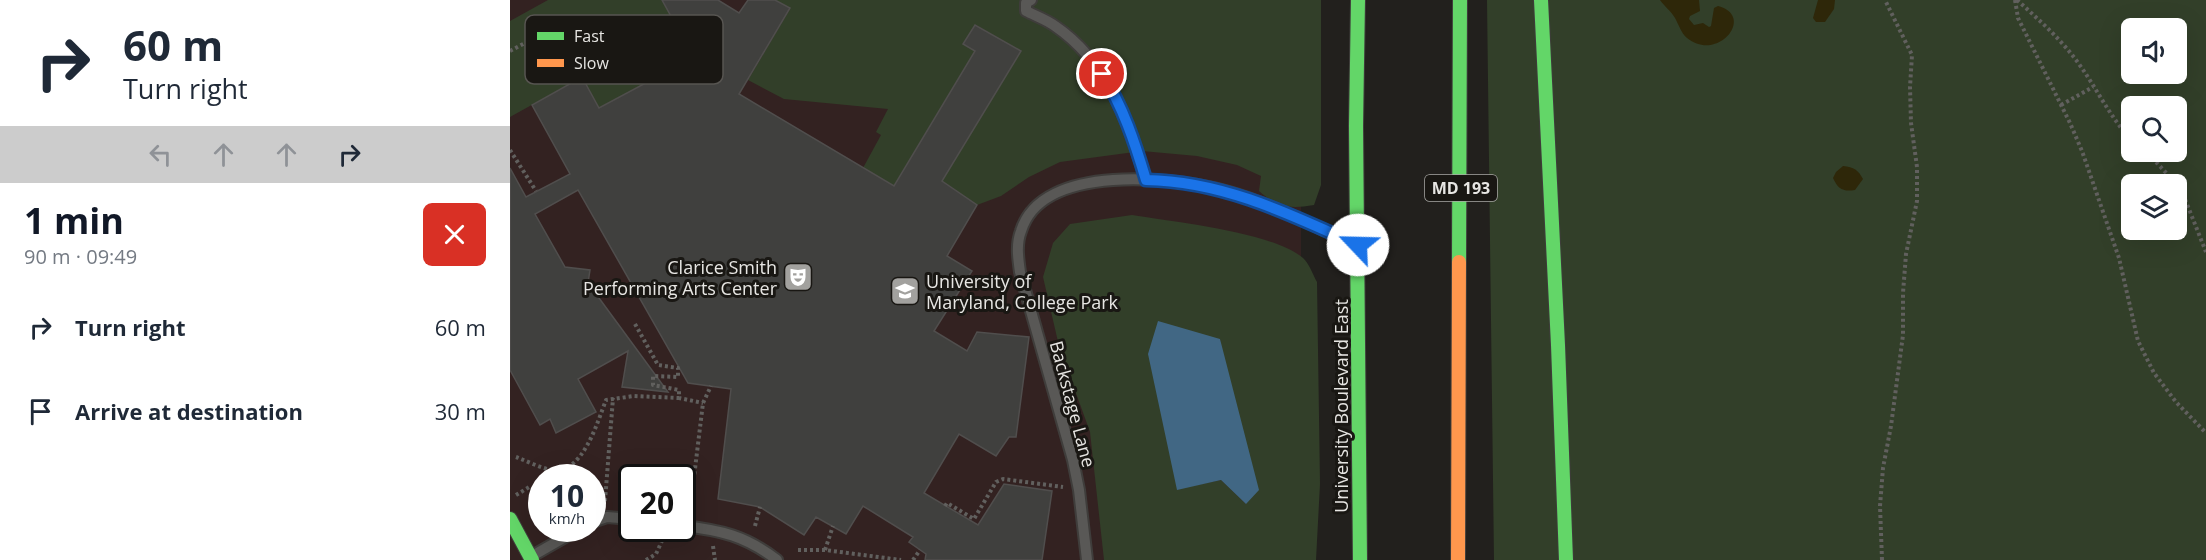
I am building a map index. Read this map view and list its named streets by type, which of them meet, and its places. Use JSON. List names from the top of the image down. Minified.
{"streets":{"main road":["MD 193","University Boulevard East"],"lane":["Backstage Lane"]},"crossings":[["Backstage Lane","University Boulevard East"]],"places":{"theatre":["Clarice Smith Performing Arts Center"],"school or university":["University of Maryland, College Park"]},"legend":["Fast","Slow"],"page":{"turn":["60 m","Turn right"],"heading":["1 min","90 m · 09:49"],"list":[{"name":"Turn right","value":"60 m"},{"name":"Arrive at destination","value":"30 m"}],"speed":"10 km/h","limit":"20"}}
